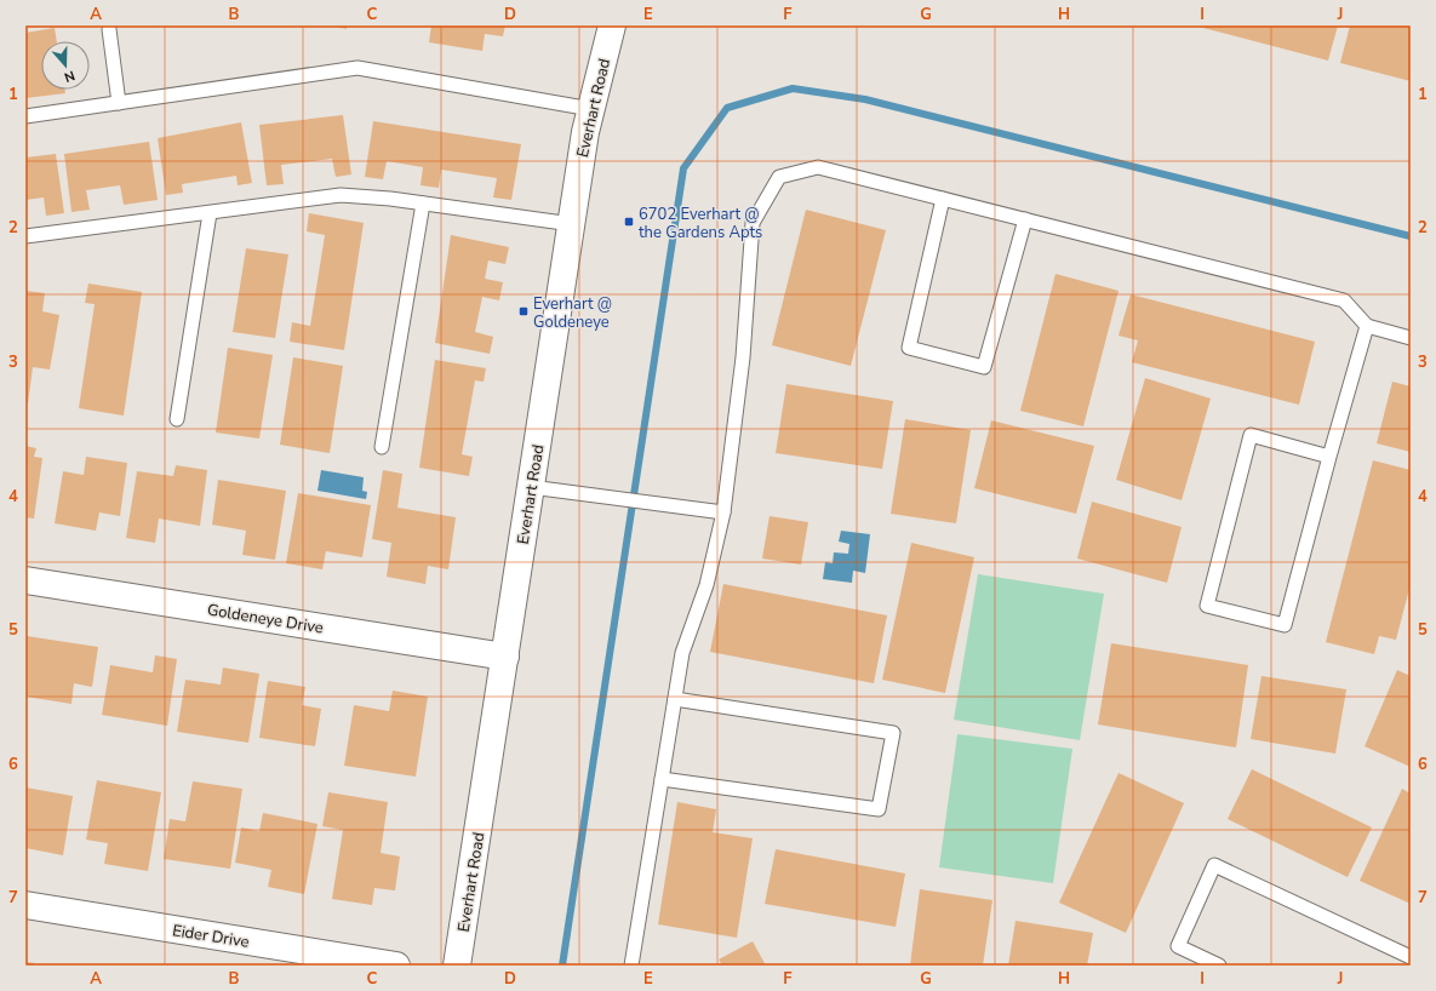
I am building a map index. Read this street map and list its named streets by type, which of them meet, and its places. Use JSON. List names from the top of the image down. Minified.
{"streets":{"main road":["Everhart Road","Goldeneye Drive","Eider Drive"]},"crossings":[["Everhart Road","Goldeneye Drive"]],"places":{"transit":["6702 Everhart @ the Gardens Apts","Everhart @ Goldeneye"]},"north":"bottom","grid":{"columns":["A","B","C","D","E","F","G","H","I","J"],"rows":["1","2","3","4","5","6","7"]}}
